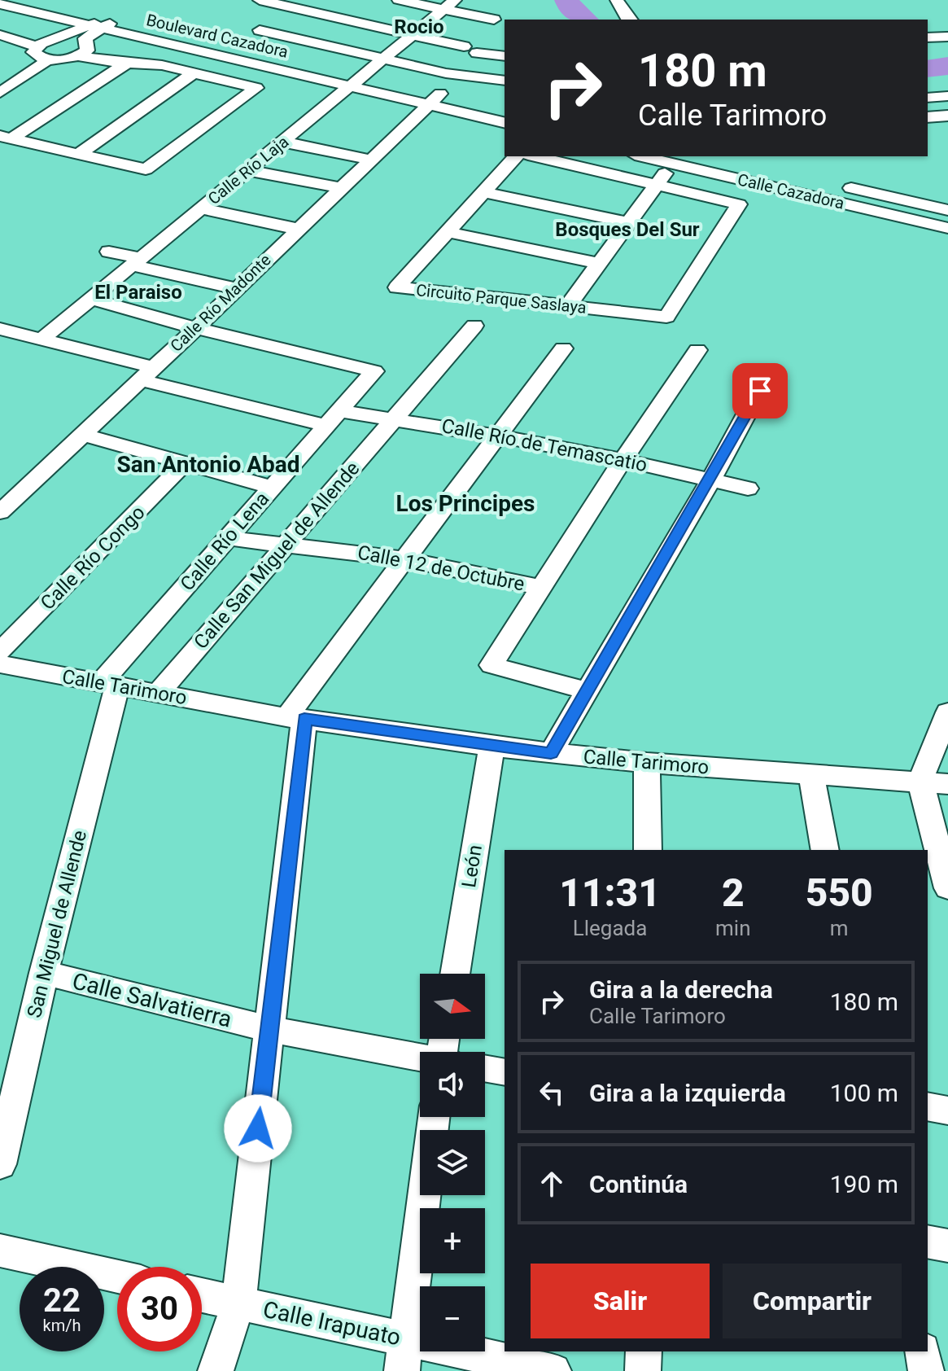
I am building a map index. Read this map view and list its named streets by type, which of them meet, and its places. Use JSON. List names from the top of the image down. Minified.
{"streets":{"street":["Boulevard Cazadora","Calle Río Laja","Calle Cazadora","Circuito Parque Saslaya","Calle Río Madonte","Calle Río de Temascatio","Calle Río Lena","Calle San Miguel de Allende","Calle Río Congo","Calle 12 de Octubre","Calle Tarimoro","León","San Miguel de Allende","Calle Salvatierra","Calle Irapuato"]},"crossings":[["Boulevard Cazadora","Calle Río Laja"],["Calle Río Laja","Calle Río de Temascatio"],["Calle Río Madonte","Calle Río de Temascatio"],["Calle Río Madonte","Calle Río Lena"],["Calle Río de Temascatio","Calle Río Lena"],["Calle Río de Temascatio","Calle San Miguel de Allende"],["Calle Río Lena","Calle 12 de Octubre"],["Calle Río Lena","Calle Tarimoro"],["Calle Río Lena","San Miguel de Allende"],["Calle San Miguel de Allende","Calle 12 de Octubre"],["Calle San Miguel de Allende","Calle Tarimoro"],["Calle Tarimoro","León"],["Calle Tarimoro","San Miguel de Allende"],["San Miguel de Allende","Calle Salvatierra"]],"districts":["Rocio","Bosques Del Sur","El Paraiso","San Antonio Abad","Los Principes"],"north":"right","page":{"turn":["180 m","Calle Tarimoro"],"eta":["11:31","Llegada","2","min","550","m"],"list":[{"name":"Gira a la derecha","note":"Calle Tarimoro","value":"180 m"},{"name":"Gira a la izquierda","value":"100 m"},{"name":"Continúa","value":"190 m"}],"map_buttons":["+","−"],"buttons":["Salir","Compartir"],"speed":"22 km/h","limit":"30"}}
